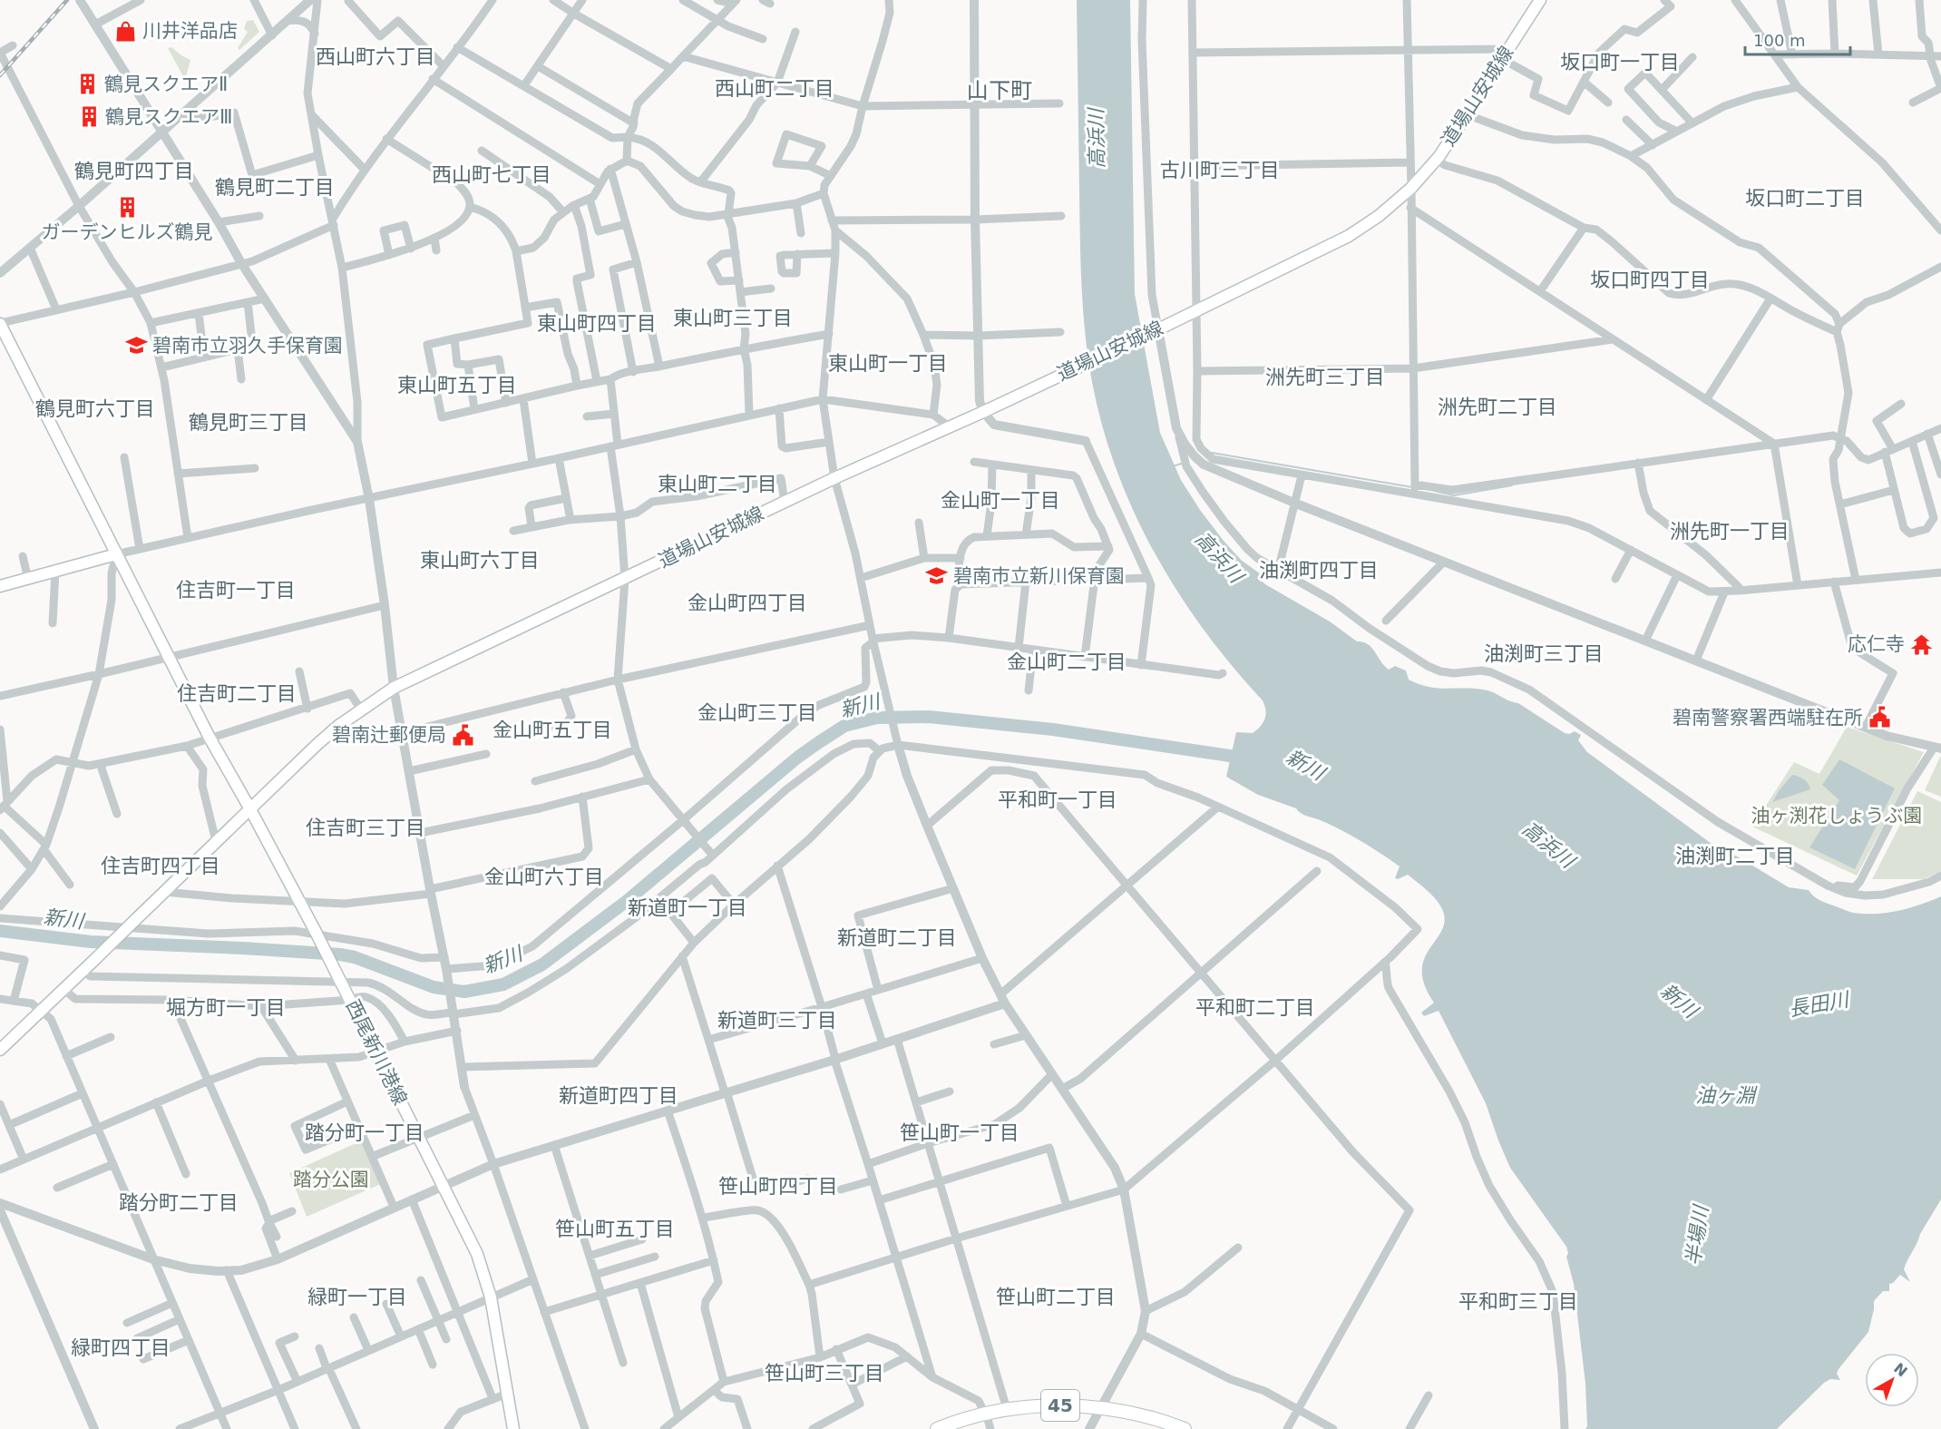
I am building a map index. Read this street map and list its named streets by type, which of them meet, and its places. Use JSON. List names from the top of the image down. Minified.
{"streets":{"main road":["道場山安城線","西尾新川港線","45"]},"crossings":[["道場山安城線","西尾新川港線"]],"districts":["西山町六丁目","坂口町一丁目","西山町二丁目","山下町","古川町三丁目","鶴見町四丁目","西山町七丁目","鶴見町二丁目","坂口町二丁目","坂口町四丁目","東山町三丁目","東山町四丁目","東山町一丁目","洲先町三丁目","東山町五丁目","洲先町二丁目","鶴見町六丁目","鶴見町三丁目","東山町二丁目","金山町一丁目","洲先町一丁目","東山町六丁目","油渕町四丁目","住吉町一丁目","金山町四丁目","油渕町三丁目","金山町二丁目","住吉町二丁目","金山町三丁目","金山町五丁目","平和町一丁目","住吉町三丁目","油渕町二丁目","住吉町四丁目","金山町六丁目","新道町一丁目","新道町二丁目","堀方町一丁目","平和町二丁目","新道町三丁目","新道町四丁目","踏分町一丁目","笹山町一丁目","笹山町四丁目","踏分町二丁目","笹山町五丁目","緑町一丁目","笹山町二丁目","平和町三丁目","緑町四丁目","笹山町三丁目"],"water":["高浜川","新川","長田川","油ヶ淵","半場川"],"parks":["油ヶ渕花しょうぶ園","踏分公園"],"places":{"shop":["川井洋品店"],"building":["鶴見スクエアⅡ","鶴見スクエアⅢ","ガーデンヒルズ鶴見"],"school or university":["碧南市立羽久手保育園","碧南市立新川保育園"],"temple":["応仁寺"],"public building":["碧南警察署西端駐在所","碧南辻郵便局"]},"scale_bar":"100 m","north":"top right"}
